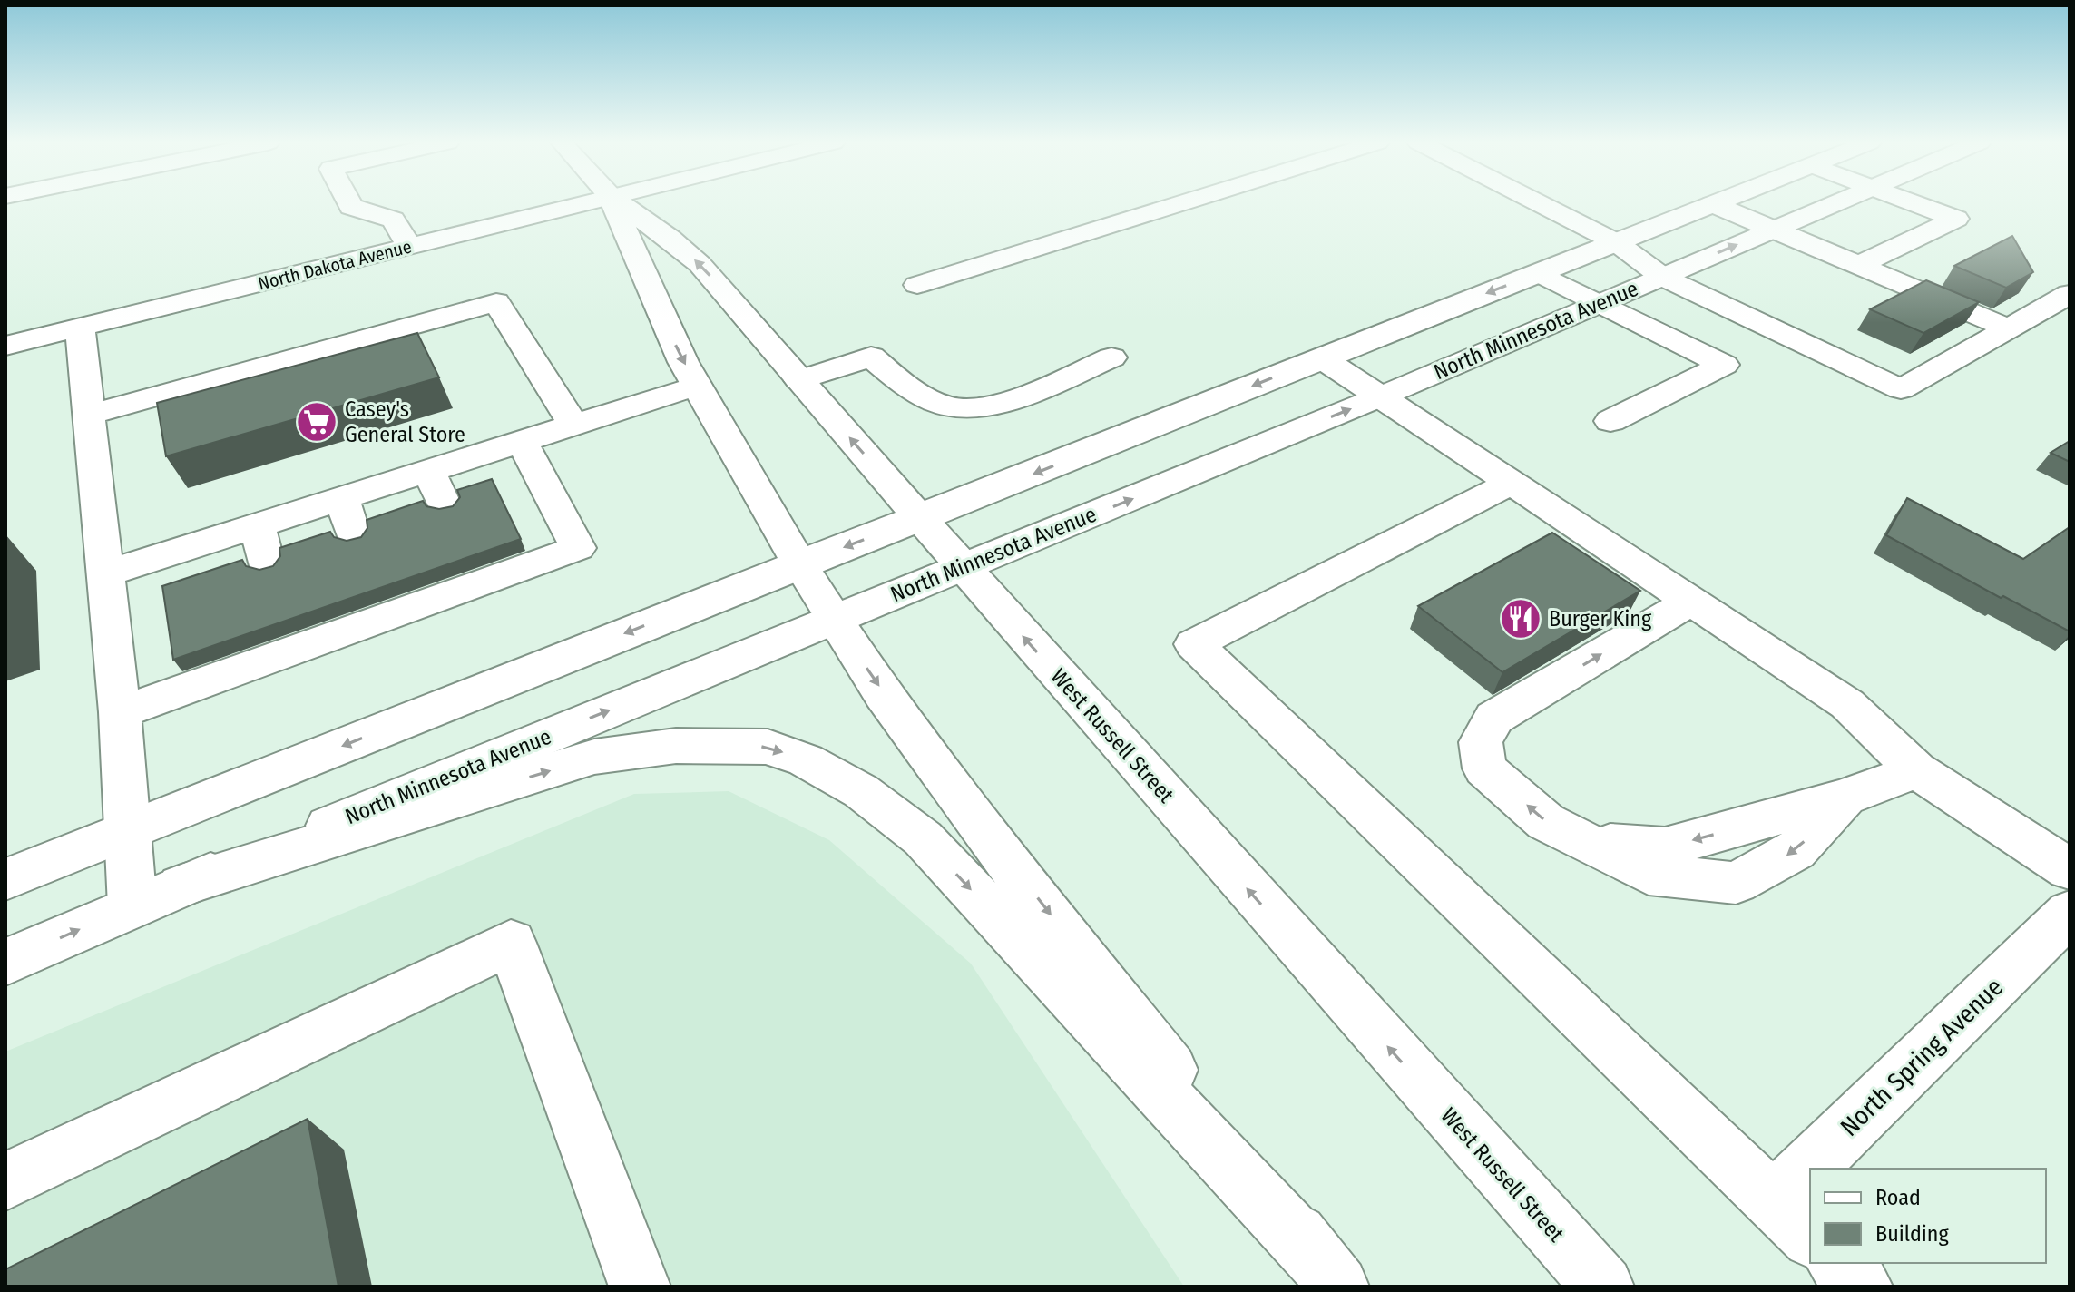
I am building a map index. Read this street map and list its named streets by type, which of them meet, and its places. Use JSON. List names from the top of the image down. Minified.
{"streets":{"main road":["North Dakota Avenue","North Minnesota Avenue","West Russell Street","North Spring Avenue"]},"crossings":[["North Minnesota Avenue","West Russell Street"]],"places":{"supermarket":["Casey's General Store"],"restaurant":["Burger King"]},"legend":["Road","Building"]}
